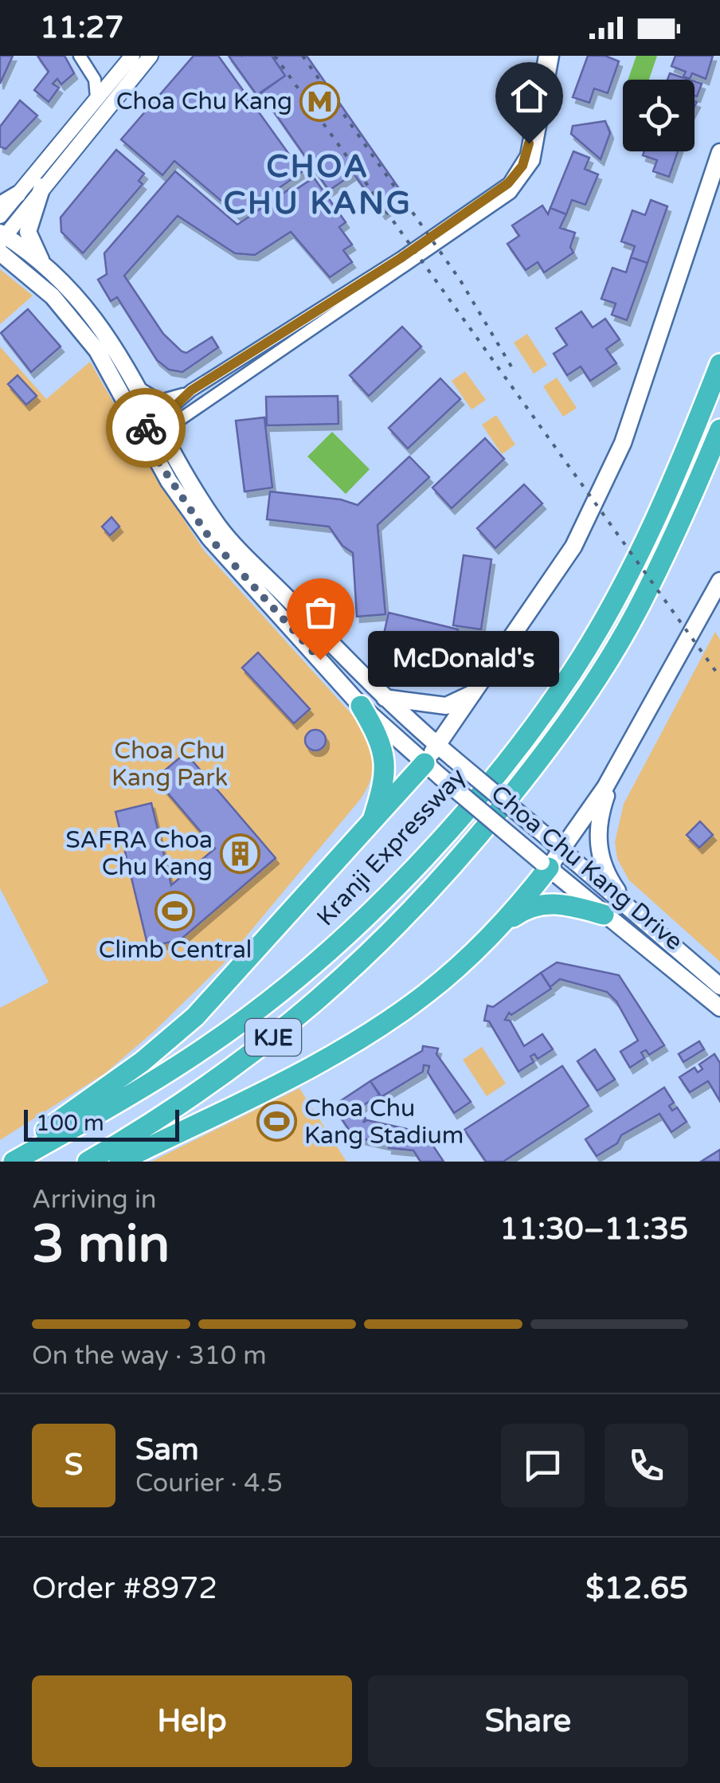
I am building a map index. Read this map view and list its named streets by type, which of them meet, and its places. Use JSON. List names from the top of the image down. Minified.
{"streets":{"highway":["Kranji Expressway","KJE"],"main road":["Choa Chu Kang Drive"]},"districts":["CHOA CHU KANG"],"parks":["Choa Chu Kang Park"],"places":{"metro station":["Choa Chu Kang"],"other":["McDonald's"],"building":["SAFRA Choa Chu Kang"],"sports":["Climb Central","Choa Chu Kang Stadium"]},"scale_bar":"100 m","page":{"status":"11:27","bubble":"McDonald's","scale":"100 m","heading":["3 min","Arriving in","11:30–11:35"],"panel":["Sam","Courier · 4.5","Order #8972","$12.65"],"bar":"On the way · 310 m","round":"S","buttons":["Help","Share"]}}
